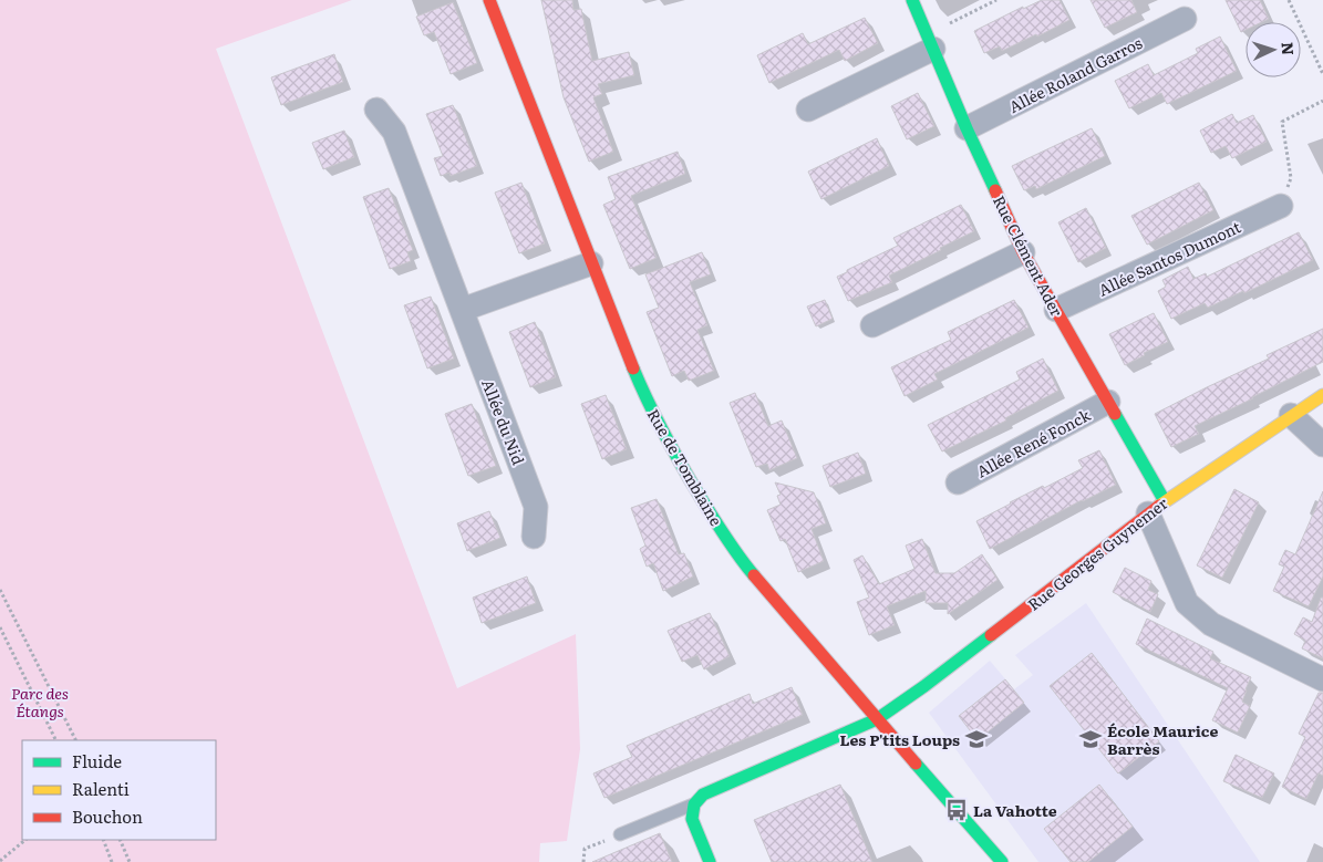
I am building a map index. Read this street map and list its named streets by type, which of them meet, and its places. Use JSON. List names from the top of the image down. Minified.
{"streets":{"street":["Allée Roland Garros","Rue Clément Ader","Allée Santos Dumont","Allée du Nid","Allée René Fonck","Rue de Tomblaine","Rue Georges Guynemer"]},"crossings":[["Allée Roland Garros","Rue Clément Ader"],["Rue Clément Ader","Allée Santos Dumont"],["Rue Clément Ader","Allée René Fonck"],["Rue Clément Ader","Rue Georges Guynemer"],["Rue de Tomblaine","Rue Georges Guynemer"]],"parks":["Parc des Étangs"],"places":{"school or university":["Les P'tits Loups","École Maurice Barrès"],"bus stop":["La Vahotte"]},"legend":["Fluide","Ralenti","Bouchon"],"north":"right"}
